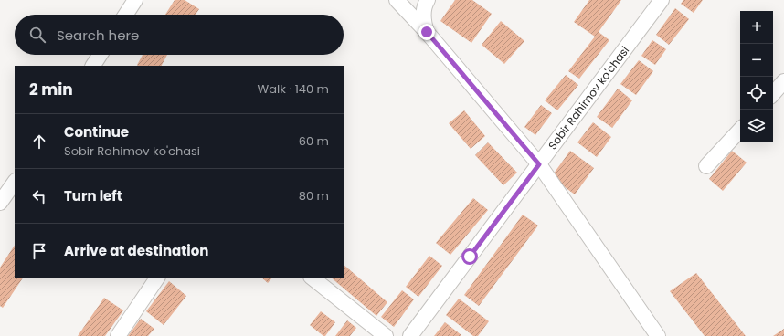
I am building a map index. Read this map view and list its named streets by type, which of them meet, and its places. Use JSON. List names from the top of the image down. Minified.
{"streets":{"street":["Sobir Rahimov ko'chasi"]},"page":{"map_buttons":["+","−"],"search":"Search here","heading":["2 min","Walk · 140 m"],"list":[["Continue","Sobir Rahimov ko'chasi","60 m"],["Turn left","80 m"],"Arrive at destination"]}}
